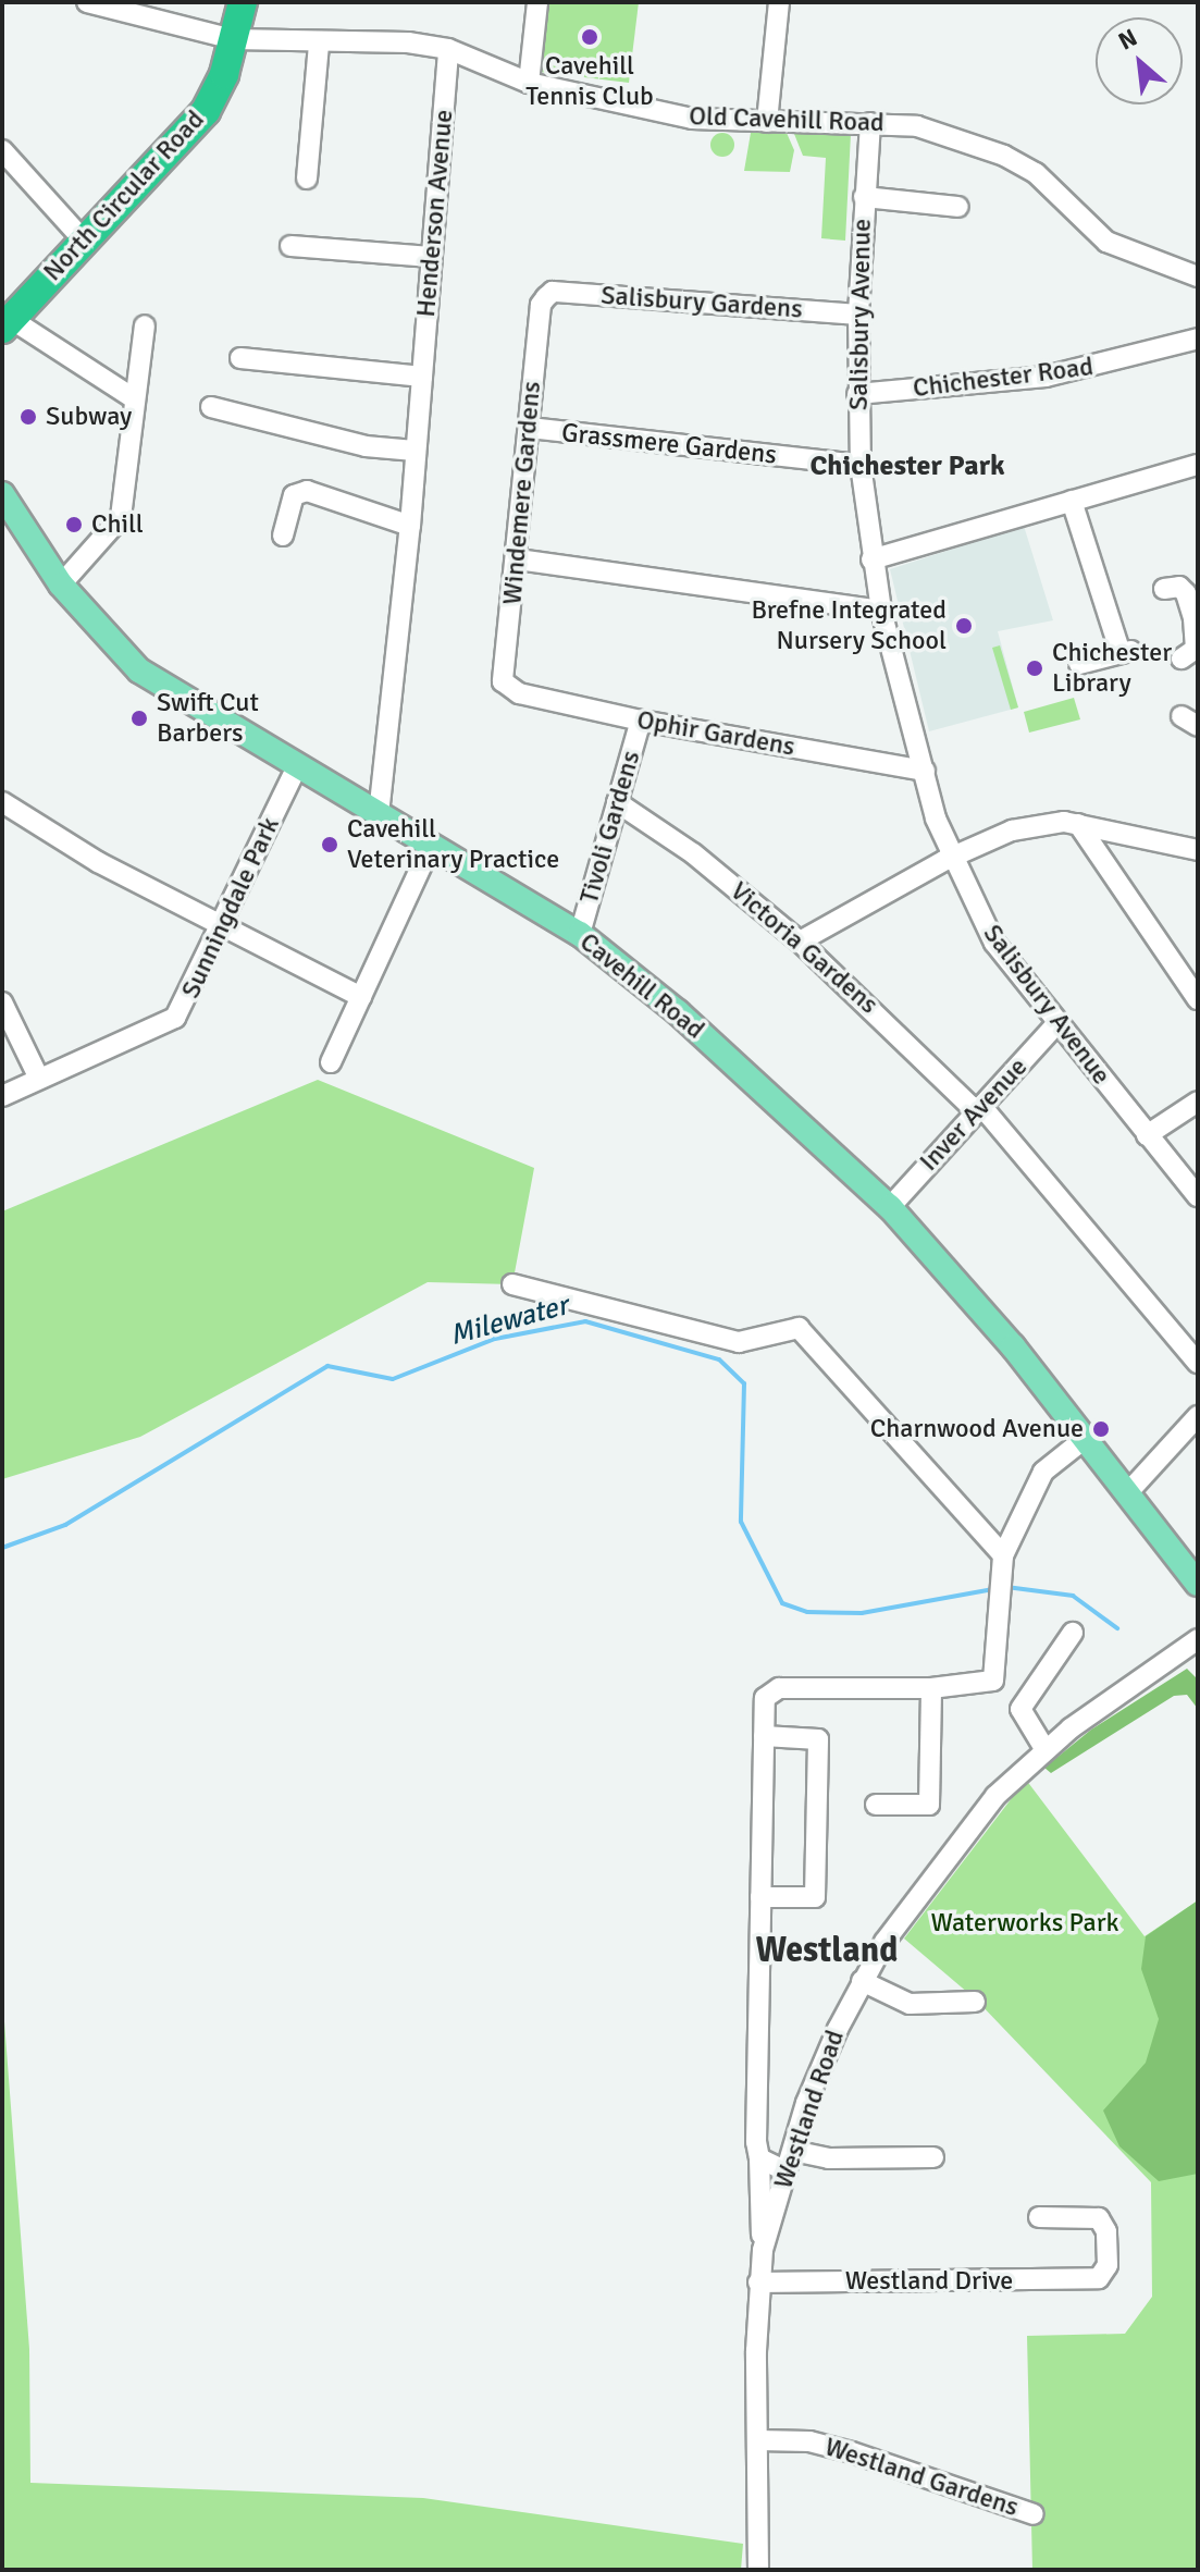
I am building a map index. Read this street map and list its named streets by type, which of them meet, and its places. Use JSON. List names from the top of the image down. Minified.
{"streets":{"highway":["North Circular Road"],"main road":["Cavehill Road"],"street":["Old Cavehill Road","Henderson Avenue","Salisbury Gardens","Salisbury Avenue","Chichester Road","Grassmere Gardens","Windemere Gardens","Ophir Gardens","Tivoli Gardens","Sunningdale Park","Victoria Gardens","Inver Avenue","Westland Road","Westland Drive","Westland Gardens"]},"crossings":[["Old Cavehill Road","North Circular Road"],["Old Cavehill Road","Henderson Avenue"],["Old Cavehill Road","Salisbury Avenue"],["Henderson Avenue","Cavehill Road"],["Salisbury Gardens","Salisbury Avenue"],["Salisbury Gardens","Windemere Gardens"],["Salisbury Avenue","Chichester Road"],["Salisbury Avenue","Grassmere Gardens"],["Salisbury Avenue","Ophir Gardens"],["Salisbury Avenue","Inver Avenue"],["Grassmere Gardens","Windemere Gardens"],["Windemere Gardens","Ophir Gardens"],["Ophir Gardens","Tivoli Gardens"],["Tivoli Gardens","Victoria Gardens"],["Tivoli Gardens","Cavehill Road"],["Sunningdale Park","Cavehill Road"],["Victoria Gardens","Inver Avenue"],["Cavehill Road","Inver Avenue"],["Westland Road","Westland Drive"],["Westland Road","Westland Gardens"]],"districts":["Chichester Park","Westland"],"water":["Milewater"],"parks":["Waterworks Park"],"places":["Cavehill Tennis Club","Subway","Chill","Brefne Integrated Nursery School","Chichester Library","Swift Cut Barbers","Cavehill Veterinary Practice","Charnwood Avenue"],"north":"top left"}
